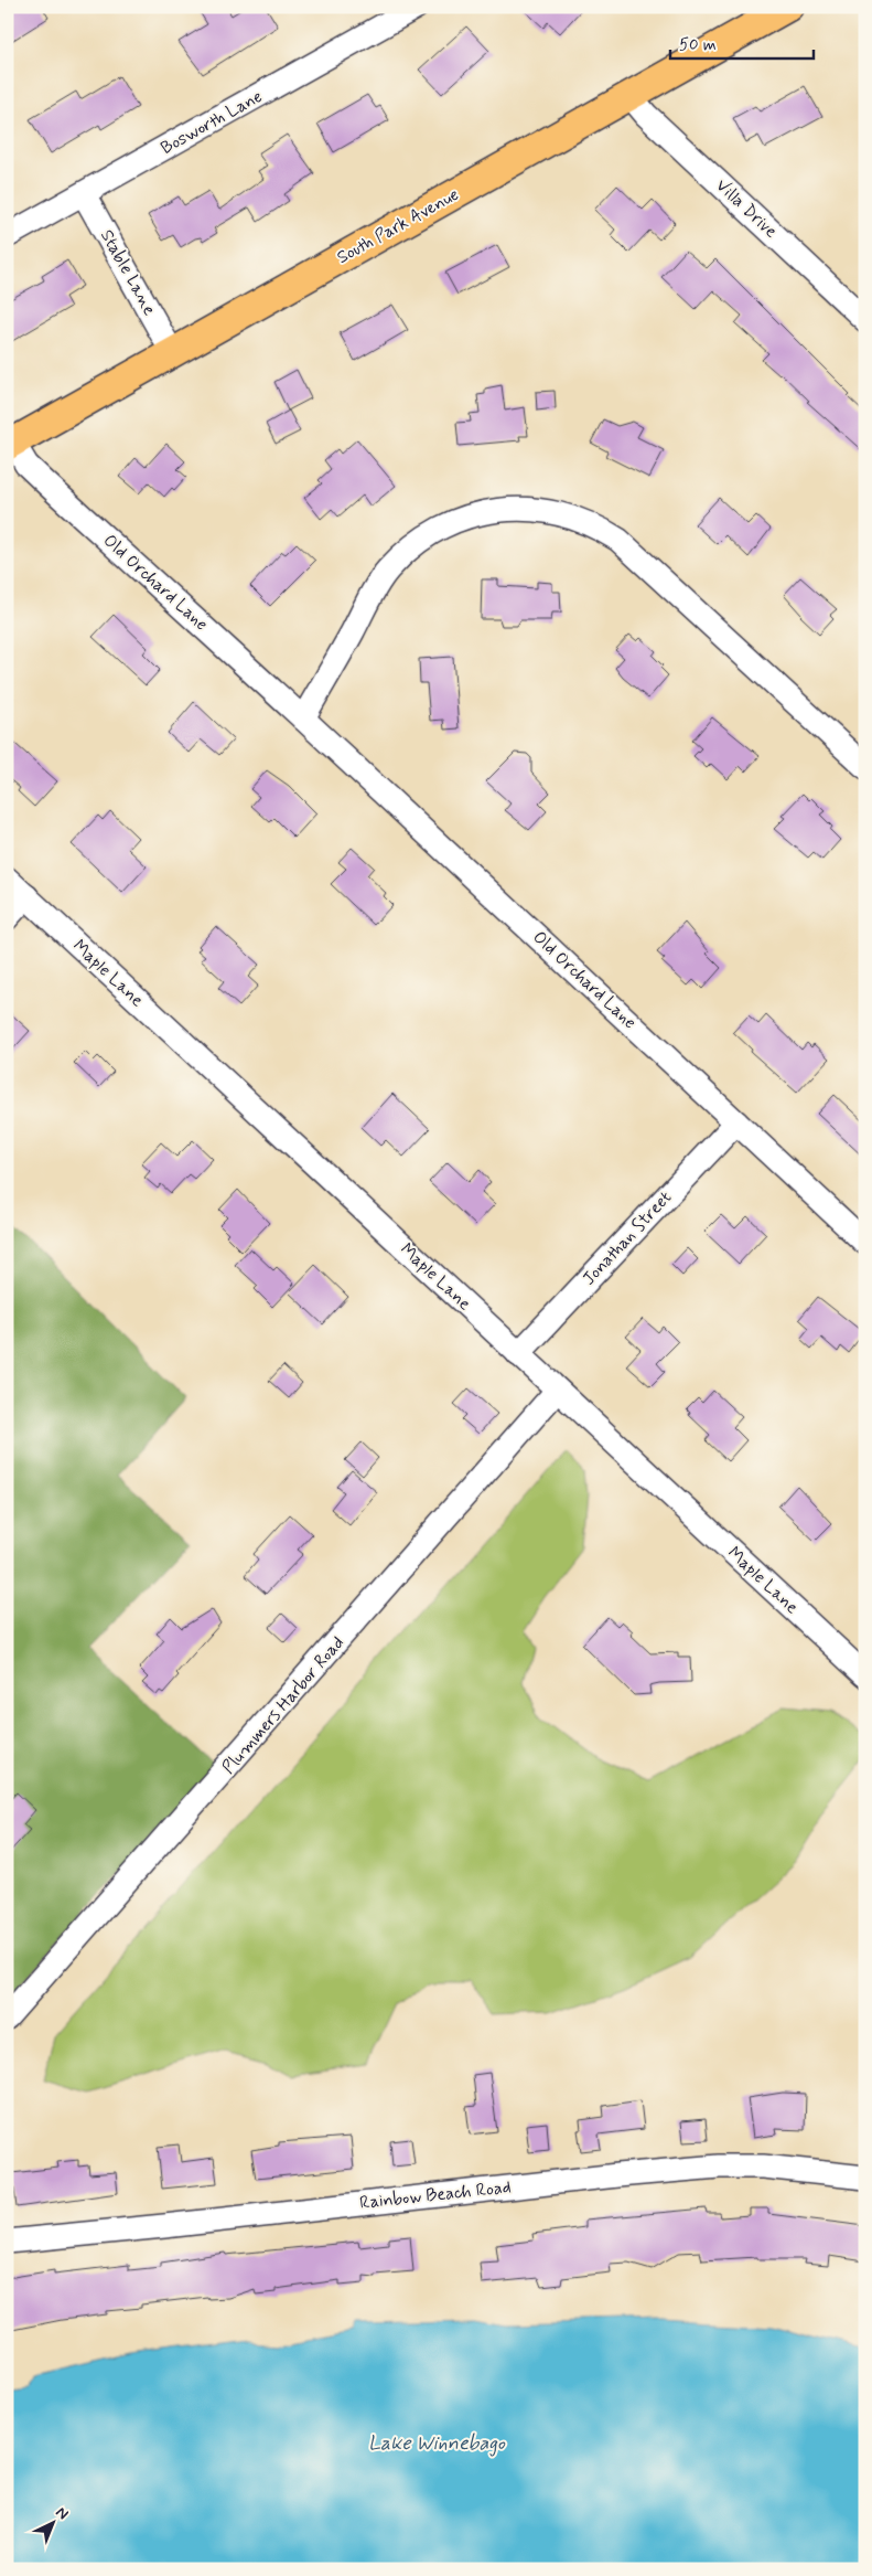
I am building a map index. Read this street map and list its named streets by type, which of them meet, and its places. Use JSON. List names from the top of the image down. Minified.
{"streets":{"main road":["South Park Avenue"],"street":["Bosworth Lane","Villa Drive","Stable Lane","Old Orchard Lane","Maple Lane","Jonathan Street","Plummers Harbor Road","Rainbow Beach Road"]},"crossings":[["Bosworth Lane","Stable Lane"],["Villa Drive","South Park Avenue"],["South Park Avenue","Stable Lane"],["South Park Avenue","Old Orchard Lane"],["Old Orchard Lane","Jonathan Street"],["Maple Lane","Jonathan Street"],["Maple Lane","Plummers Harbor Road"]],"water":["Lake Winnebago"],"scale_bar":"50 m","north":"top right"}
